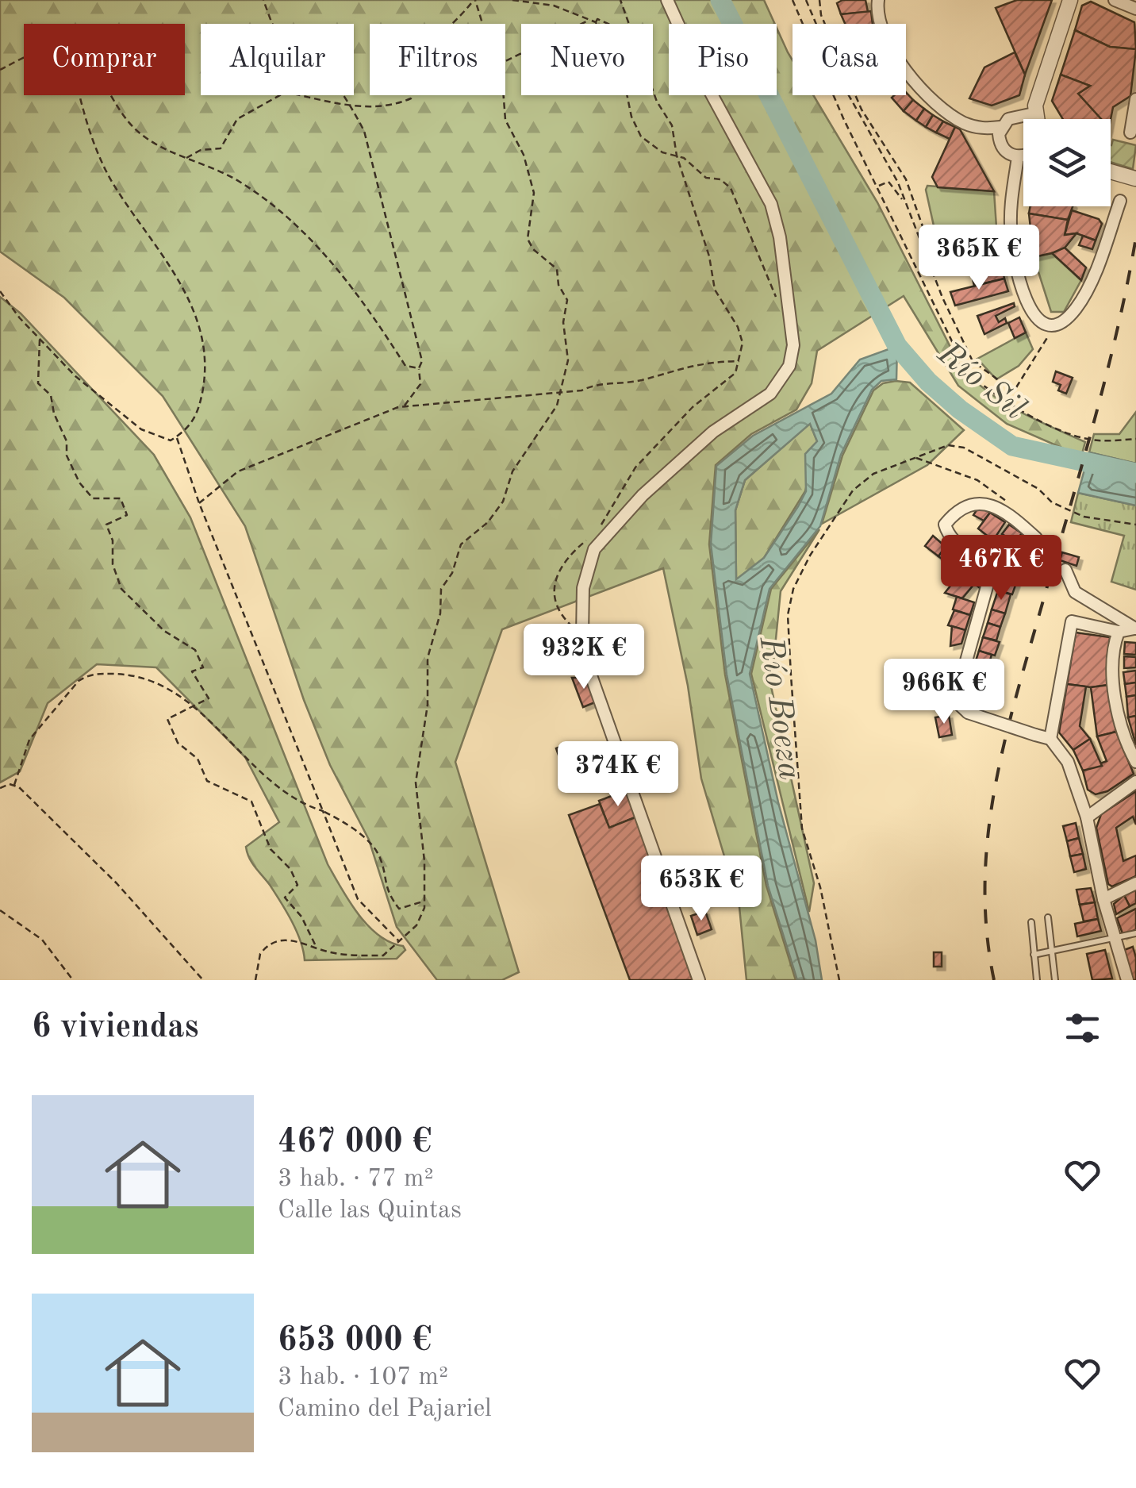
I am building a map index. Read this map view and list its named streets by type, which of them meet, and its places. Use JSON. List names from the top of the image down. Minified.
{"water":["Río Sil","Río Boeza"],"page":{"chip":["Comprar","Alquilar","Filtros","Nuevo","Piso","Casa"],"price":["365K €","467K €","932K €","966K €","374K €","653K €"],"heading":"6 viviendas","list":[{"name":"467 000 €","note":"3 hab. · 77 m² · Calle las Quintas"},{"name":"653 000 €","note":"3 hab. · 107 m² · Camino del Pajariel"}]}}
